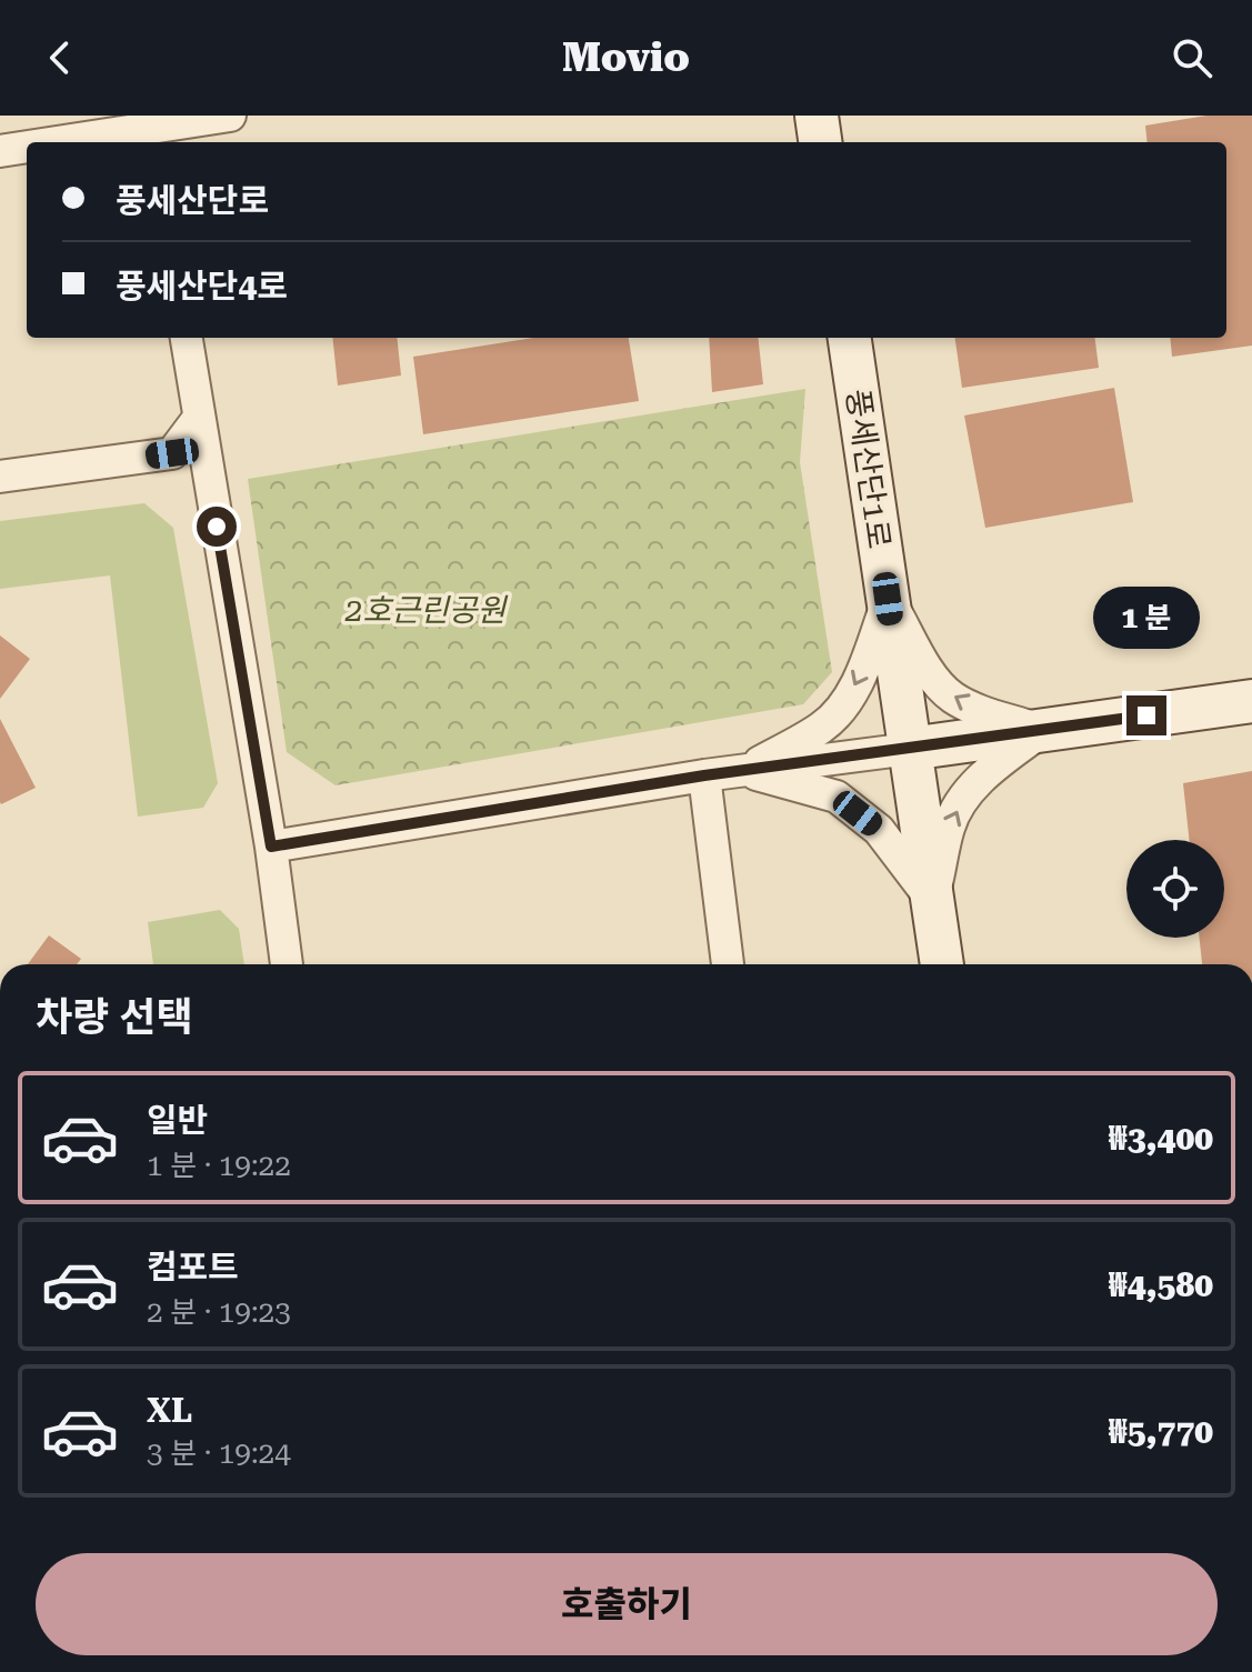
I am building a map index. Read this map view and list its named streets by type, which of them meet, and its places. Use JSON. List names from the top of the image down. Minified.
{"streets":{"street":["풍세산단1로"]},"parks":["2호근린공원"],"page":{"header":"Movio","banner":["풍세산단로","풍세산단4로"],"bubble":"1 분","heading":"차량 선택","list":[{"name":"일반","note":"1 분 · 19:22","value":"₩3,400"},{"name":"컴포트","note":"2 분 · 19:23","value":"₩4,580"},{"name":"XL","note":"3 분 · 19:24","value":"₩5,770"}],"buttons":"호출하기"}}
